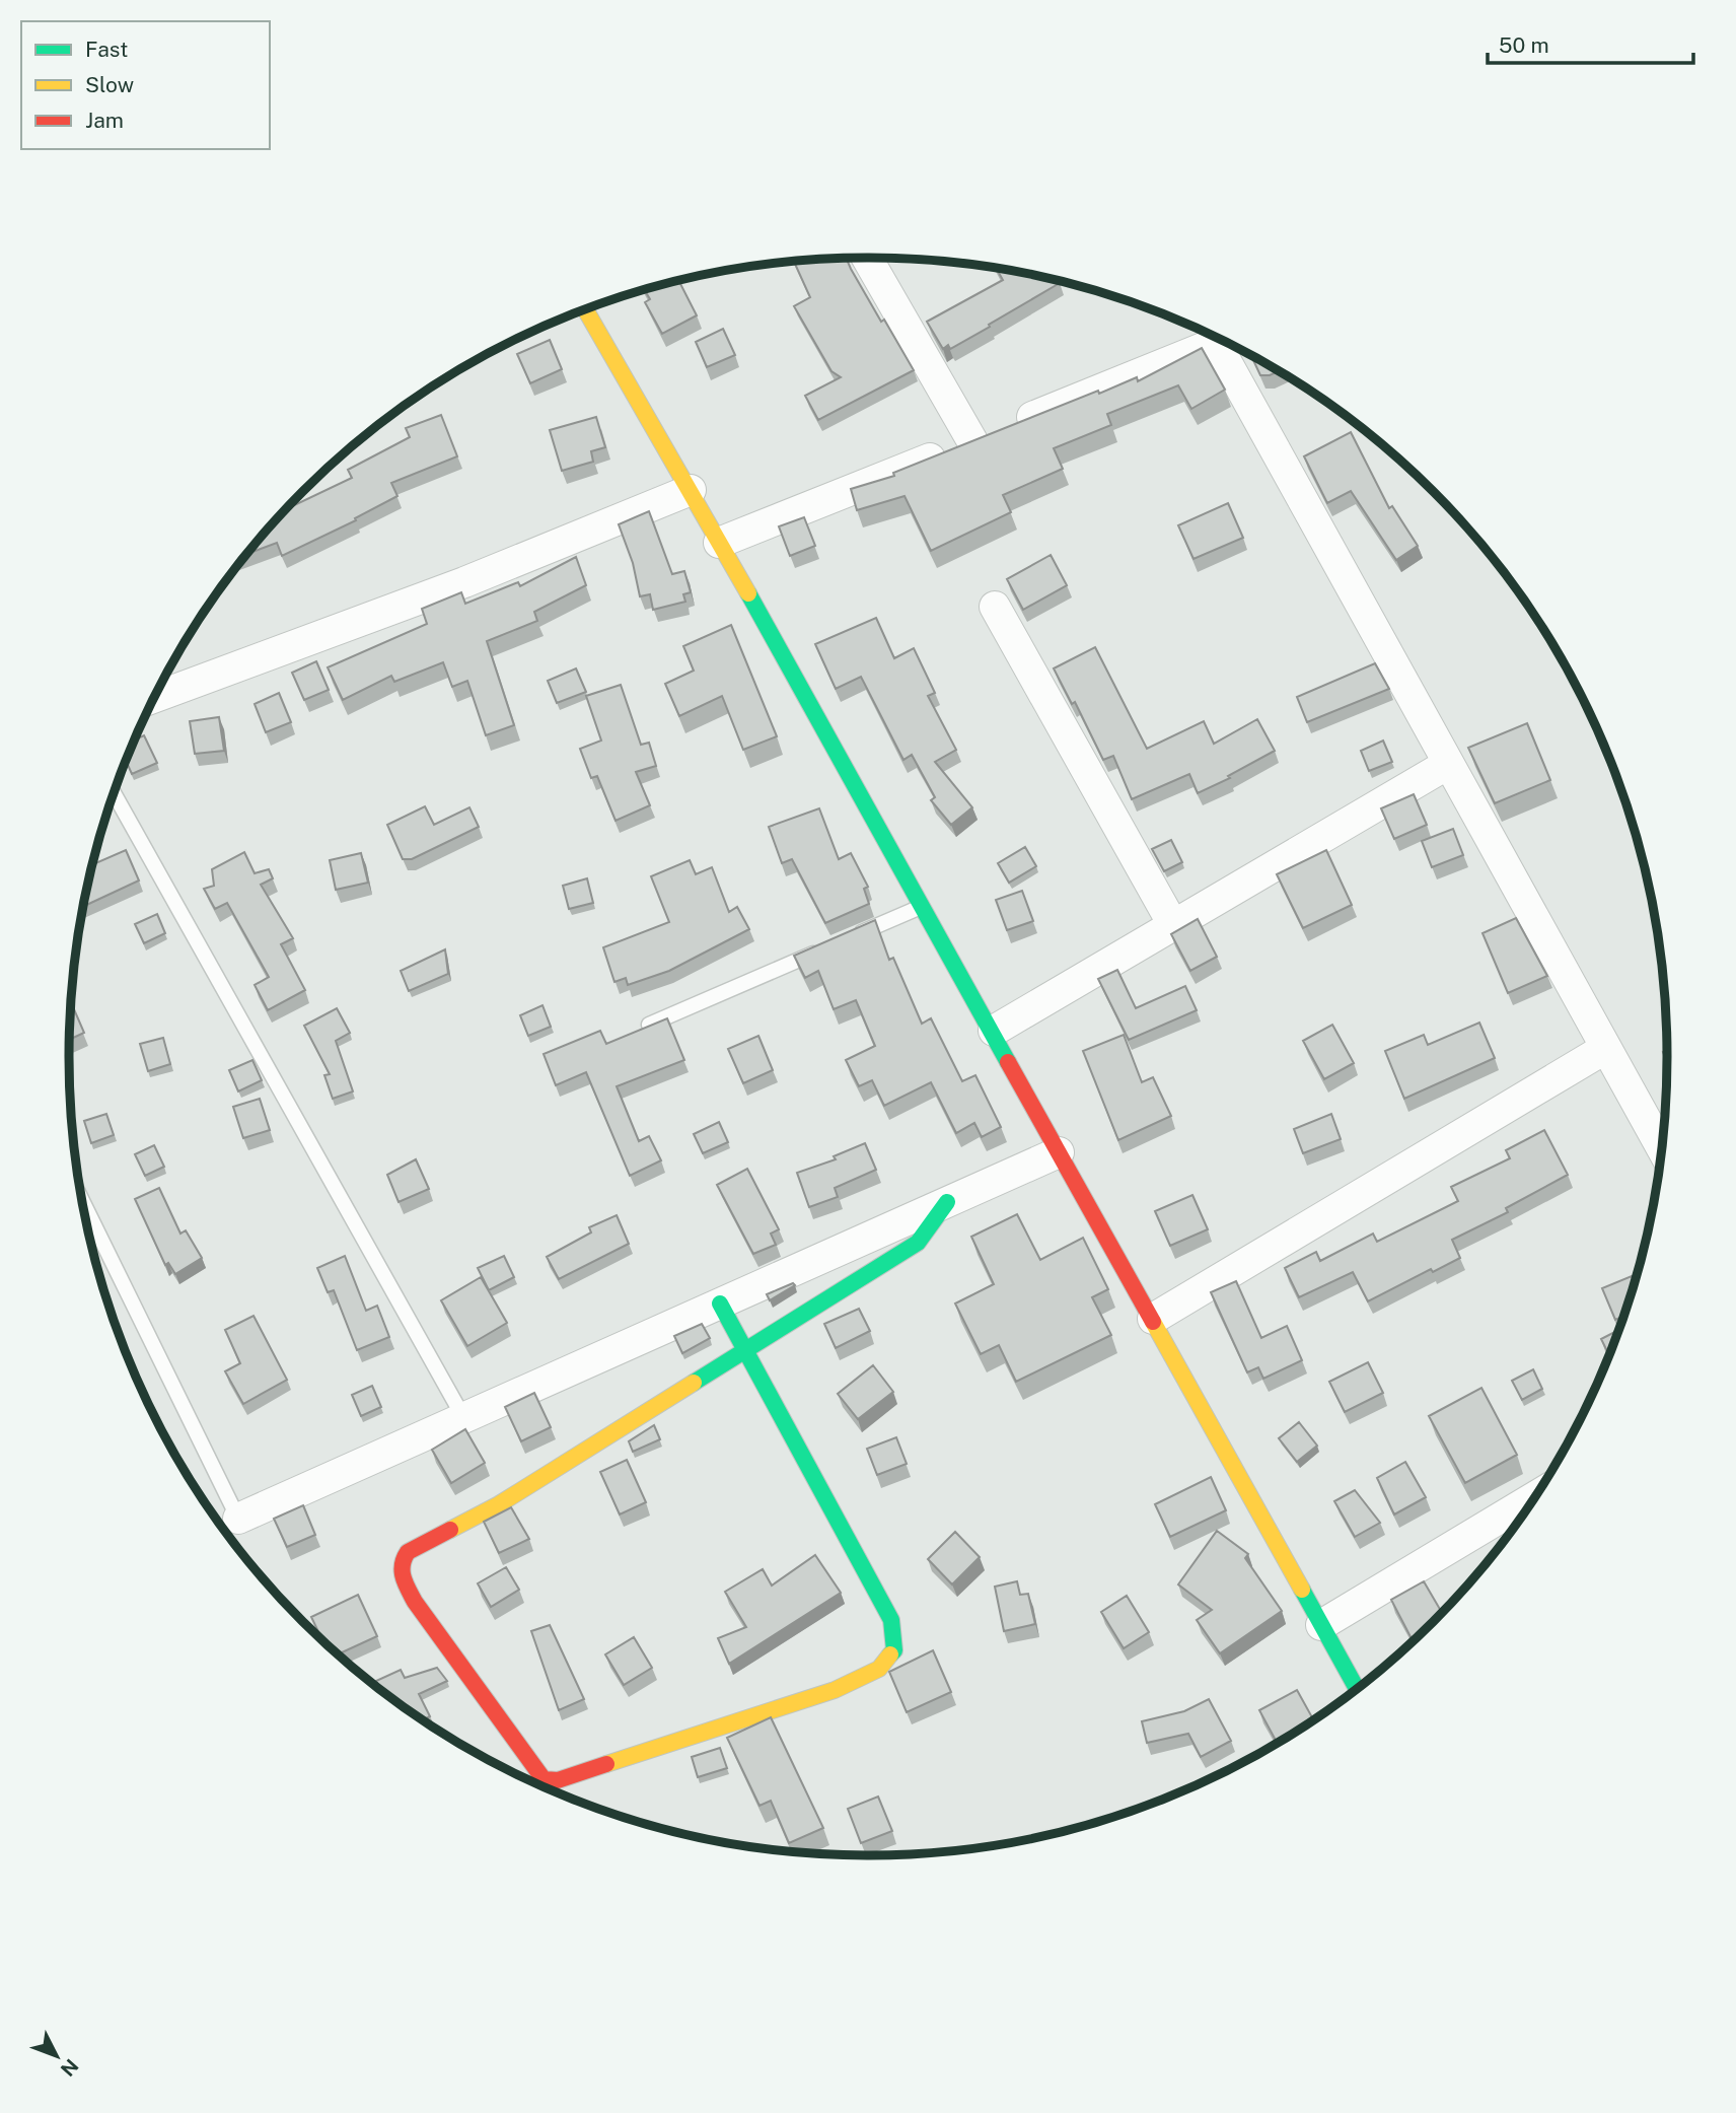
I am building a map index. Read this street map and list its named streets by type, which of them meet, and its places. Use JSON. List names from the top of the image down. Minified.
{"legend":["Fast","Slow","Jam"],"scale_bar":"50 m","north":"bottom right"}
